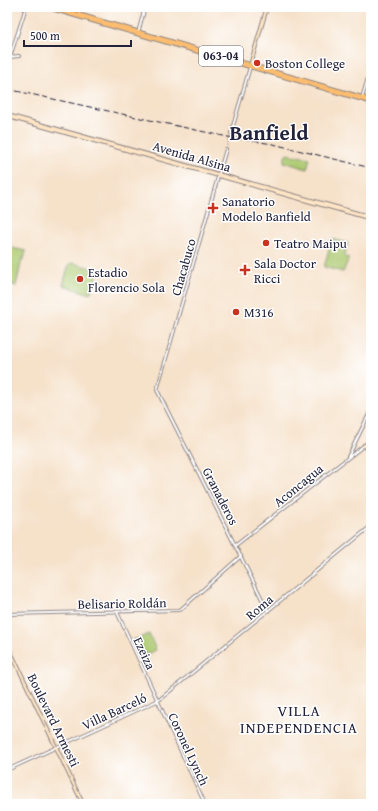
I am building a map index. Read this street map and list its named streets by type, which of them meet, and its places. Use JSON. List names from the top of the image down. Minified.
{"streets":{"main road":["063-04","Avenida Alsina","Boulevard Armesti"],"street":["Chacabuco","Aconcagua","Granaderos","Belisario Roldán","Roma","Ezeiza","Villa Barceló","Coronel Lynch"]},"crossings":[["Avenida Alsina","Chacabuco"],["Chacabuco","Granaderos"],["Aconcagua","Granaderos"],["Granaderos","Belisario Roldán"],["Granaderos","Roma"],["Belisario Roldán","Ezeiza"],["Roma","Ezeiza"],["Roma","Villa Barceló"],["Roma","Coronel Lynch"],["Ezeiza","Villa Barceló"],["Ezeiza","Coronel Lynch"],["Villa Barceló","Boulevard Armesti"],["Villa Barceló","Coronel Lynch"]],"districts":["Banfield","VILLA INDEPENDENCIA"],"places":{"other":["Boston College","Teatro Maipu","Estadio Florencio Sola","M316"],"health":["Sanatorio Modelo Banfield","Sala Doctor Ricci"]},"scale_bar":"500 m"}
